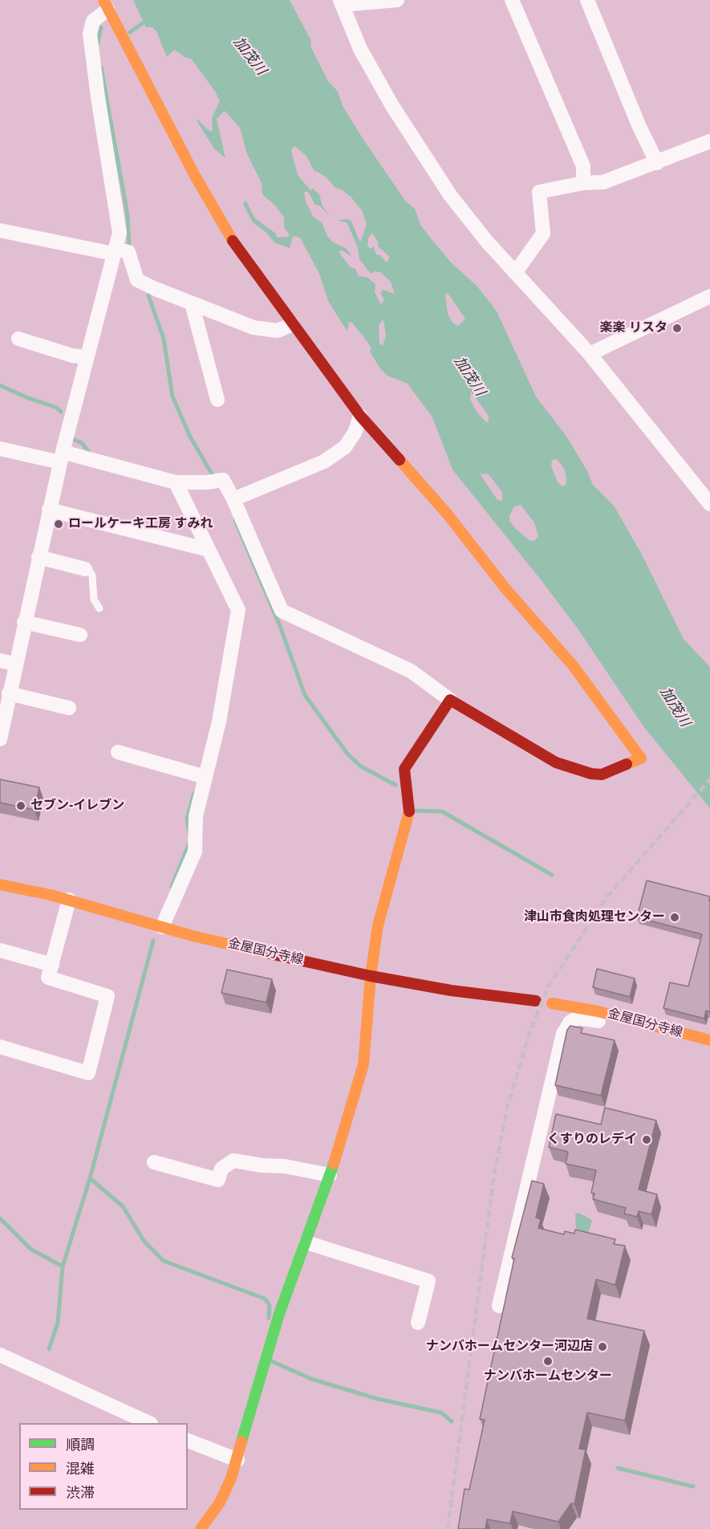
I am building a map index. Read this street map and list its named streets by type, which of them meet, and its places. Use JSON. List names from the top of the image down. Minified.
{"streets":{"street":["金屋国分寺線"]},"water":["加茂川"],"places":["楽楽 リスタ","ロールケーキ工房 すみれ","セブン-イレブン","津山市食肉処理センター","くすりのレデイ","ナンバホームセンター河辺店","ナンバホームセンター"],"legend":["順調","混雑","渋滞"]}
